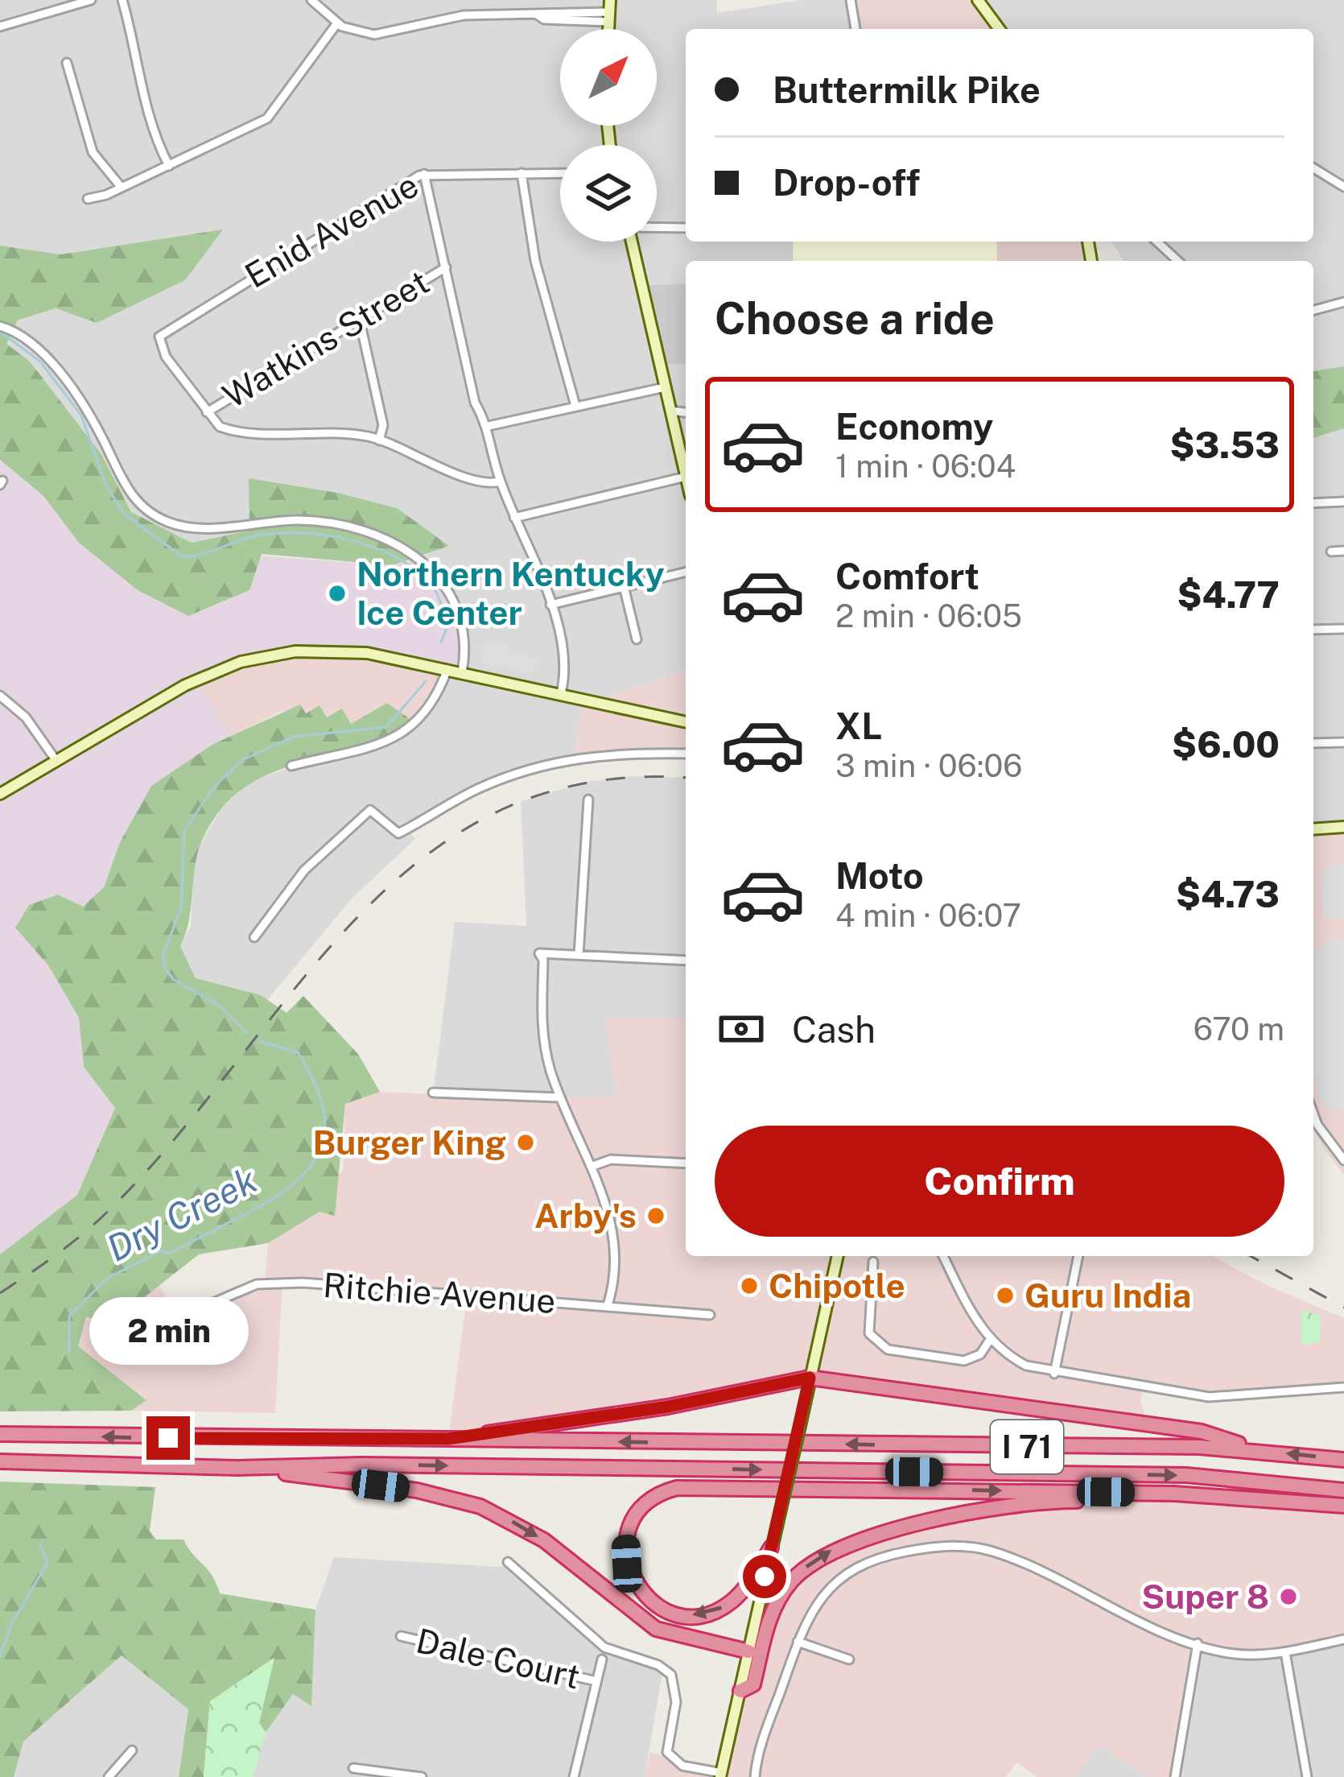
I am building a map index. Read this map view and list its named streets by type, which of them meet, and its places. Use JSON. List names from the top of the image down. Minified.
{"streets":{"highway":["I 71"],"street":["Enid Avenue","Watkins Street","Ritchie Avenue","Dale Court"]},"crossings":[["Enid Avenue","Watkins Street"]],"water":["Dry Creek"],"places":["Northern Kentucky Ice Center","Burger King","Arby's","Chipotle","Guru India","Super 8"],"north":"top right","page":{"banner":["Buttermilk Pike","Drop-off"],"heading":"Choose a ride","list":[{"name":"Economy","note":"1 min · 06:04","value":"$3.53"},{"name":"Comfort","note":"2 min · 06:05","value":"$4.77"},{"name":"XL","note":"3 min · 06:06","value":"$6.00"},{"name":"Moto","note":"4 min · 06:07","value":"$4.73"}],"pay":["Cash","670 m"],"buttons":"Confirm","bubble":"2 min"}}
